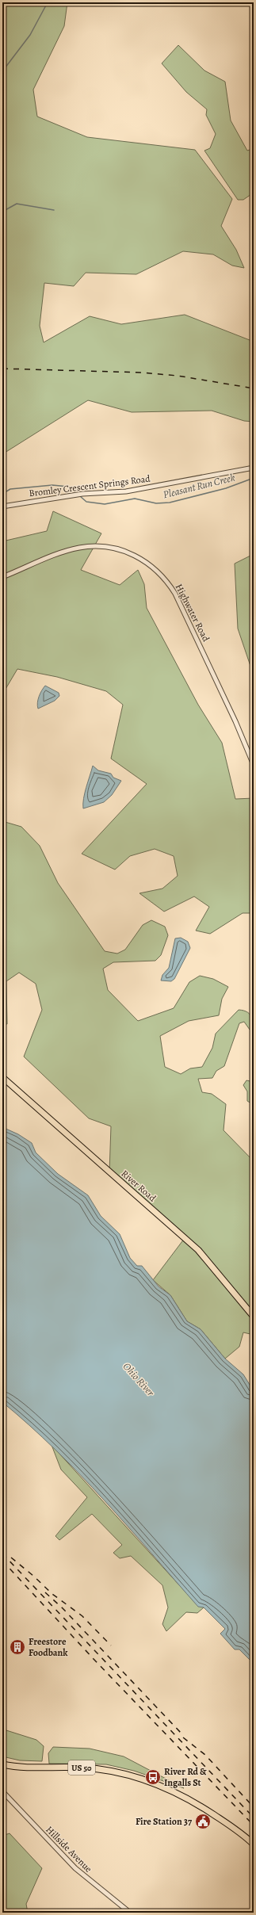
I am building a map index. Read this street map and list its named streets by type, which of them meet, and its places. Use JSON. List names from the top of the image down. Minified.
{"streets":{"main road":["River Road","US 50"],"street":["Bromley Crescent Springs Road","Highwater Road","Hillside Avenue"]},"water":["Pleasant Run Creek","Ohio River"],"places":{"building":["Freestore Foodbank"],"bus stop":["River Rd & Ingalls St"],"public building":["Fire Station 37"]}}
